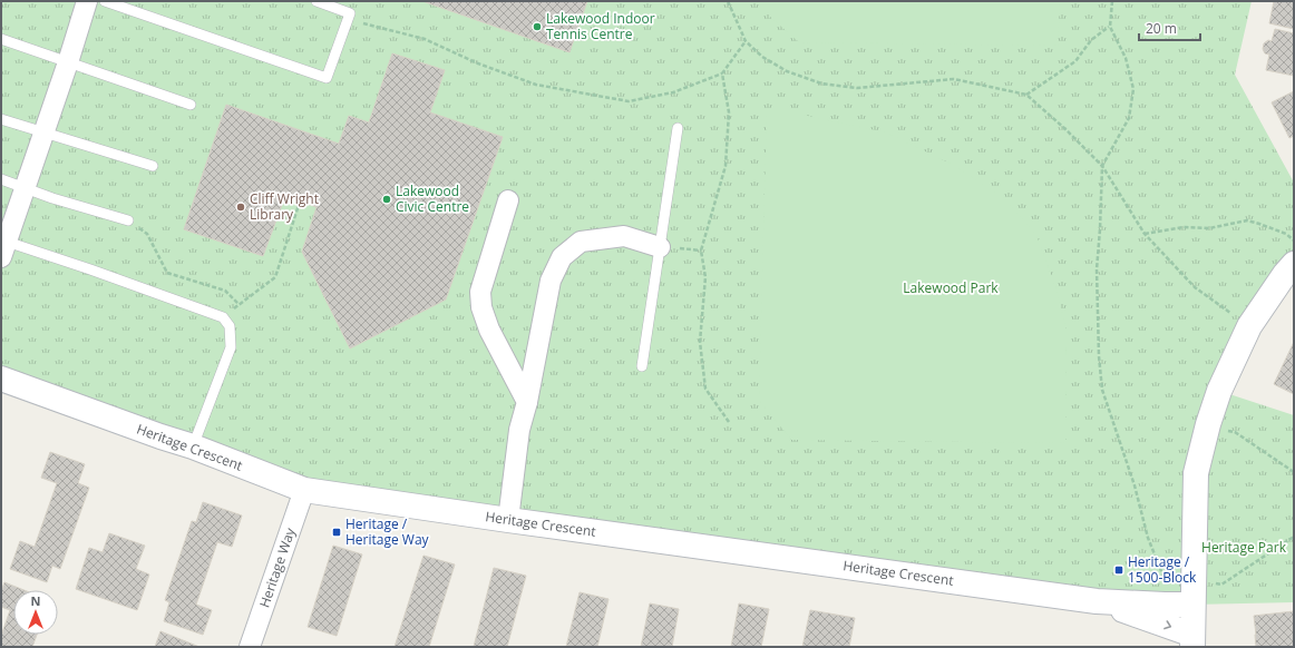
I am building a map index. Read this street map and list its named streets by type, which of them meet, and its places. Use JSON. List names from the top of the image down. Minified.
{"streets":{"street":["Heritage Crescent","Heritage Way"]},"crossings":[["Heritage Crescent","Heritage Way"]],"parks":["Lakewood Park","Heritage Park"],"places":{"other":["Lakewood Indoor Tennis Centre","Lakewood Civic Centre","Cliff Wright Library"],"transit":["Heritage / Heritage Way","Heritage / 1500-Block"]},"scale_bar":"20 m","north":"top"}
